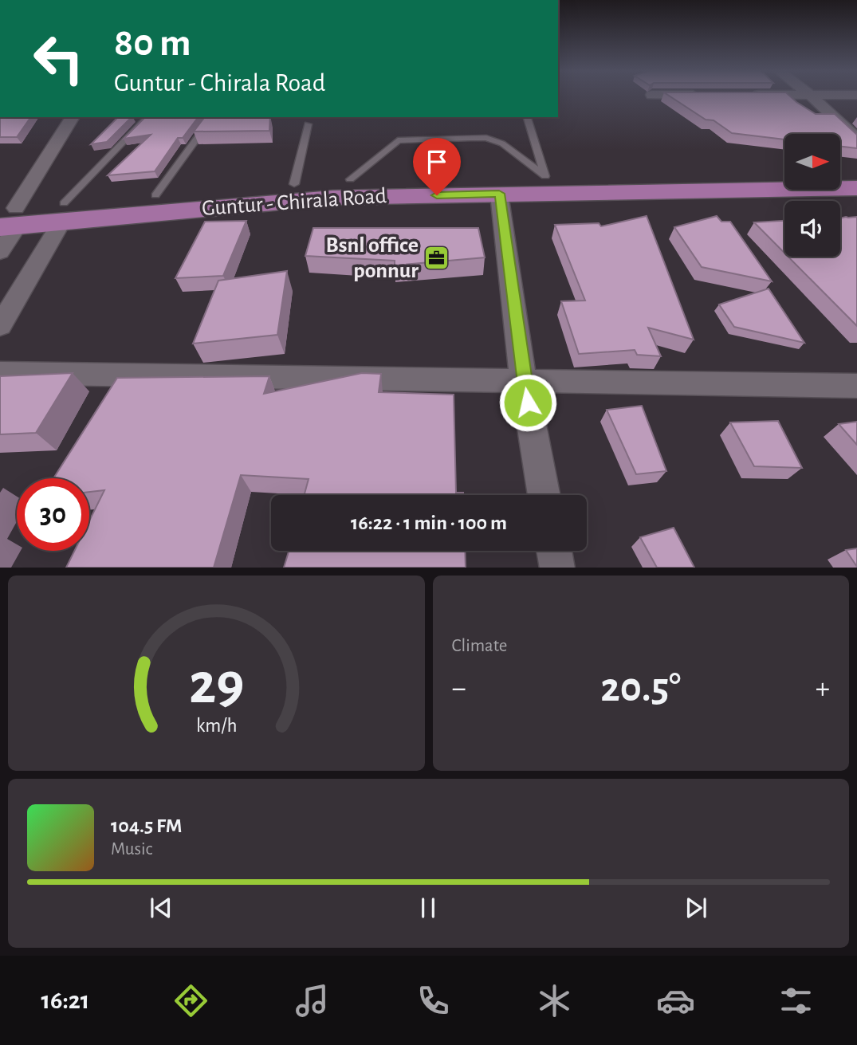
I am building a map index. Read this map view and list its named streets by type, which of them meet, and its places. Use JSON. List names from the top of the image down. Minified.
{"streets":{"main road":["Guntur - Chirala Road"]},"places":{"office":["Bsnl office ponnur"]},"north":"right","page":{"turn":["80 m","Guntur - Chirala Road"],"limit":"30","trip":"16:22 · 1 min · 100 m","tile":"Climate","heat":["−","20.5°","+"],"song":["104.5 FM","Music"],"tabs":"16:21","gauge":["29","km/h"]}}
